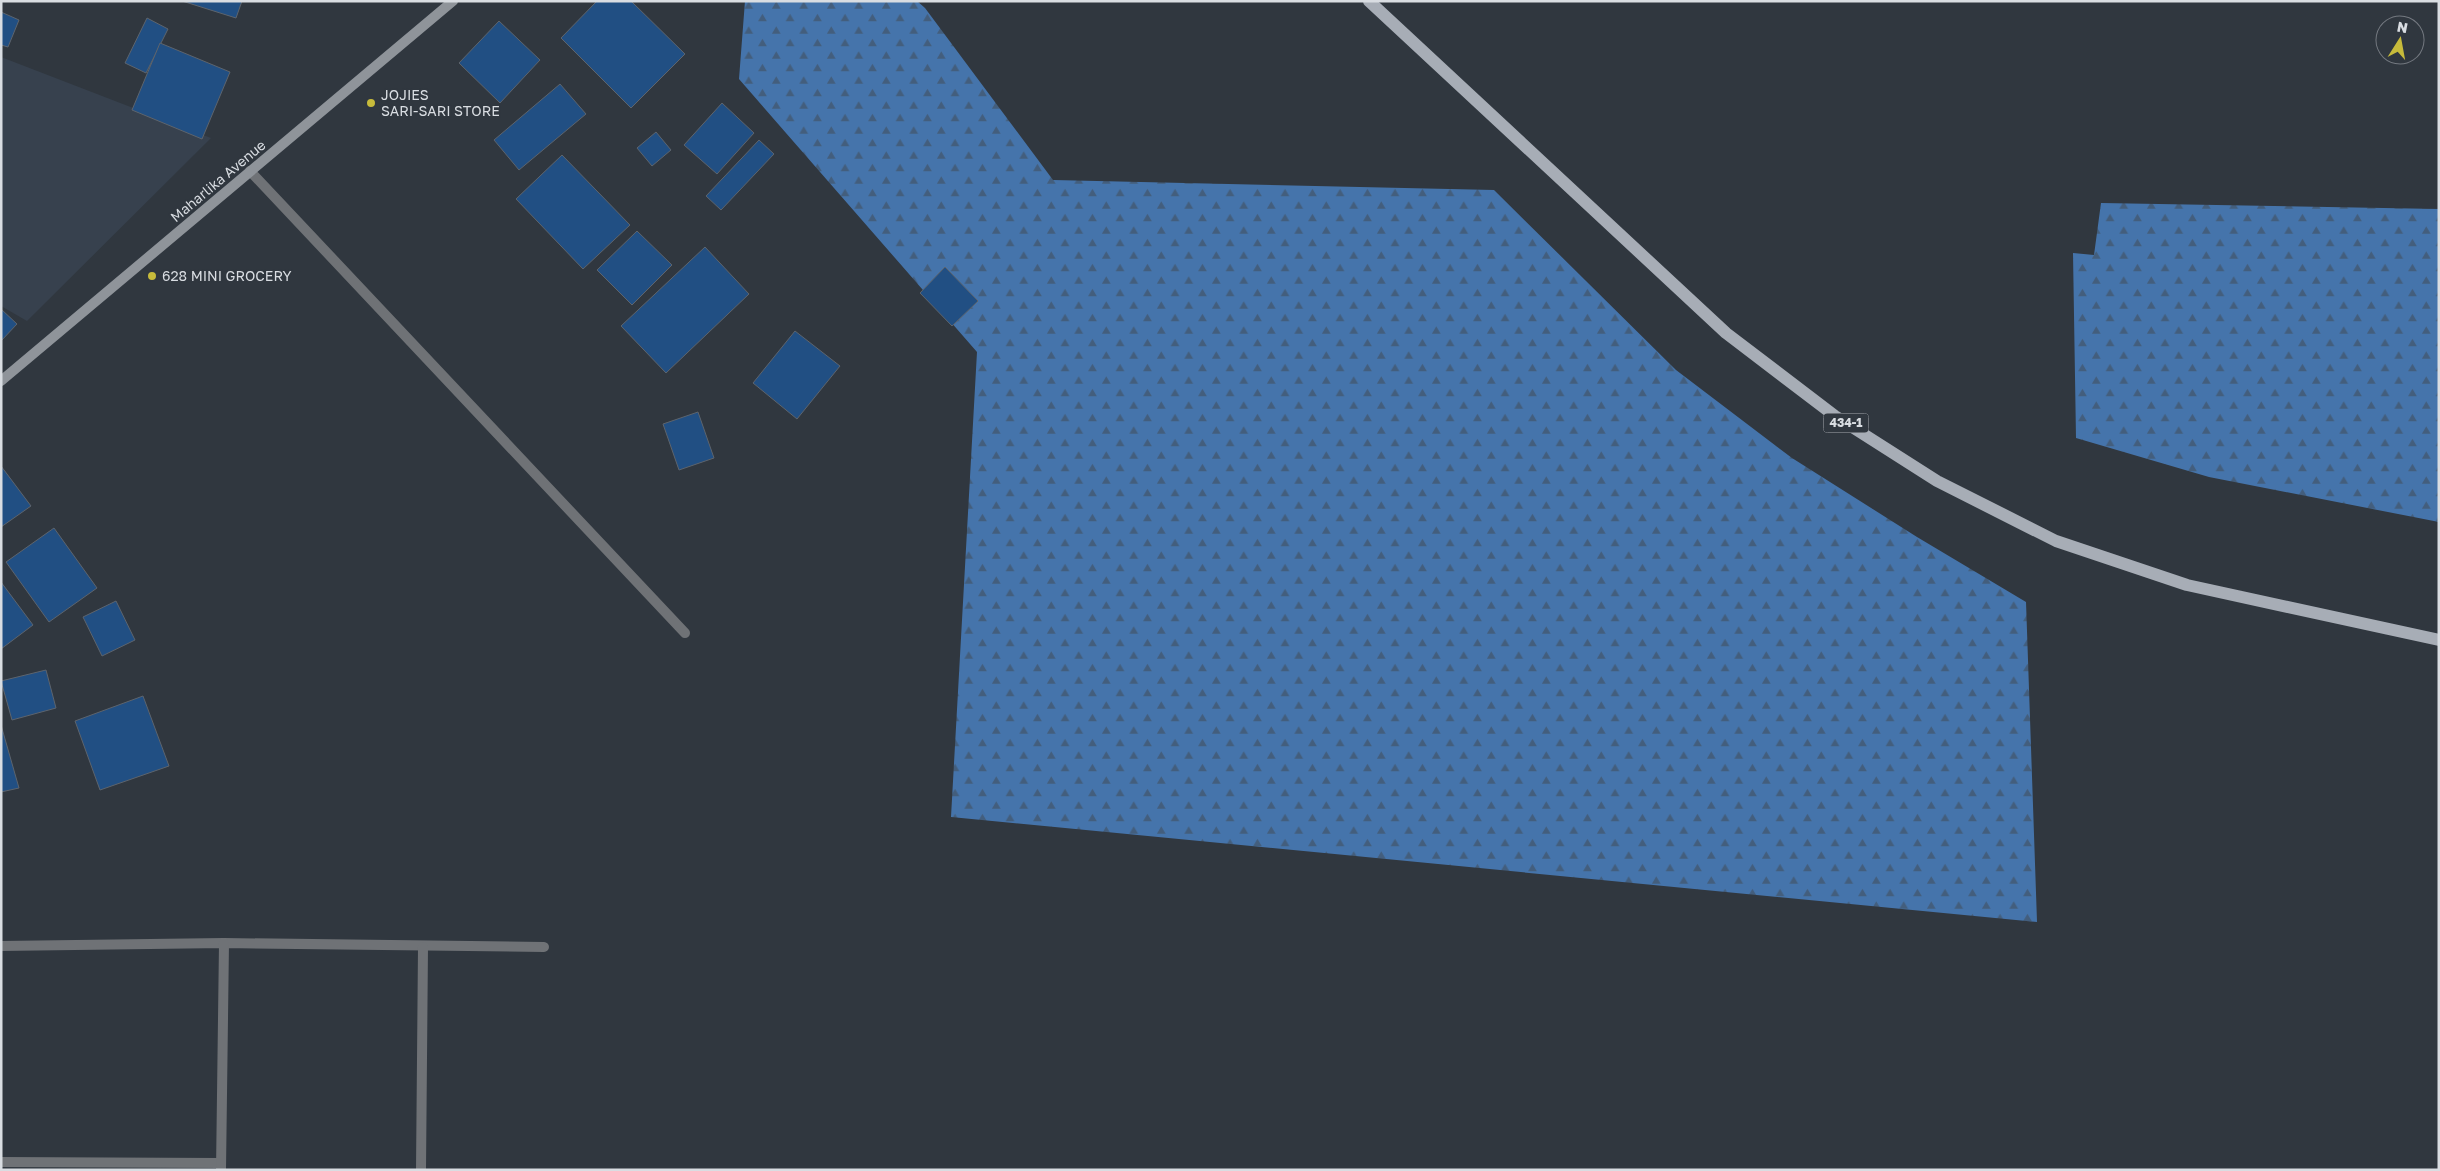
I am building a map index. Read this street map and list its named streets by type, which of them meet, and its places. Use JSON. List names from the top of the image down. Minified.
{"streets":{"main road":["Maharlika Avenue","434-1"]},"places":["JOJIES SARI-SARI STORE","628 MINI GROCERY"],"north":"top"}
